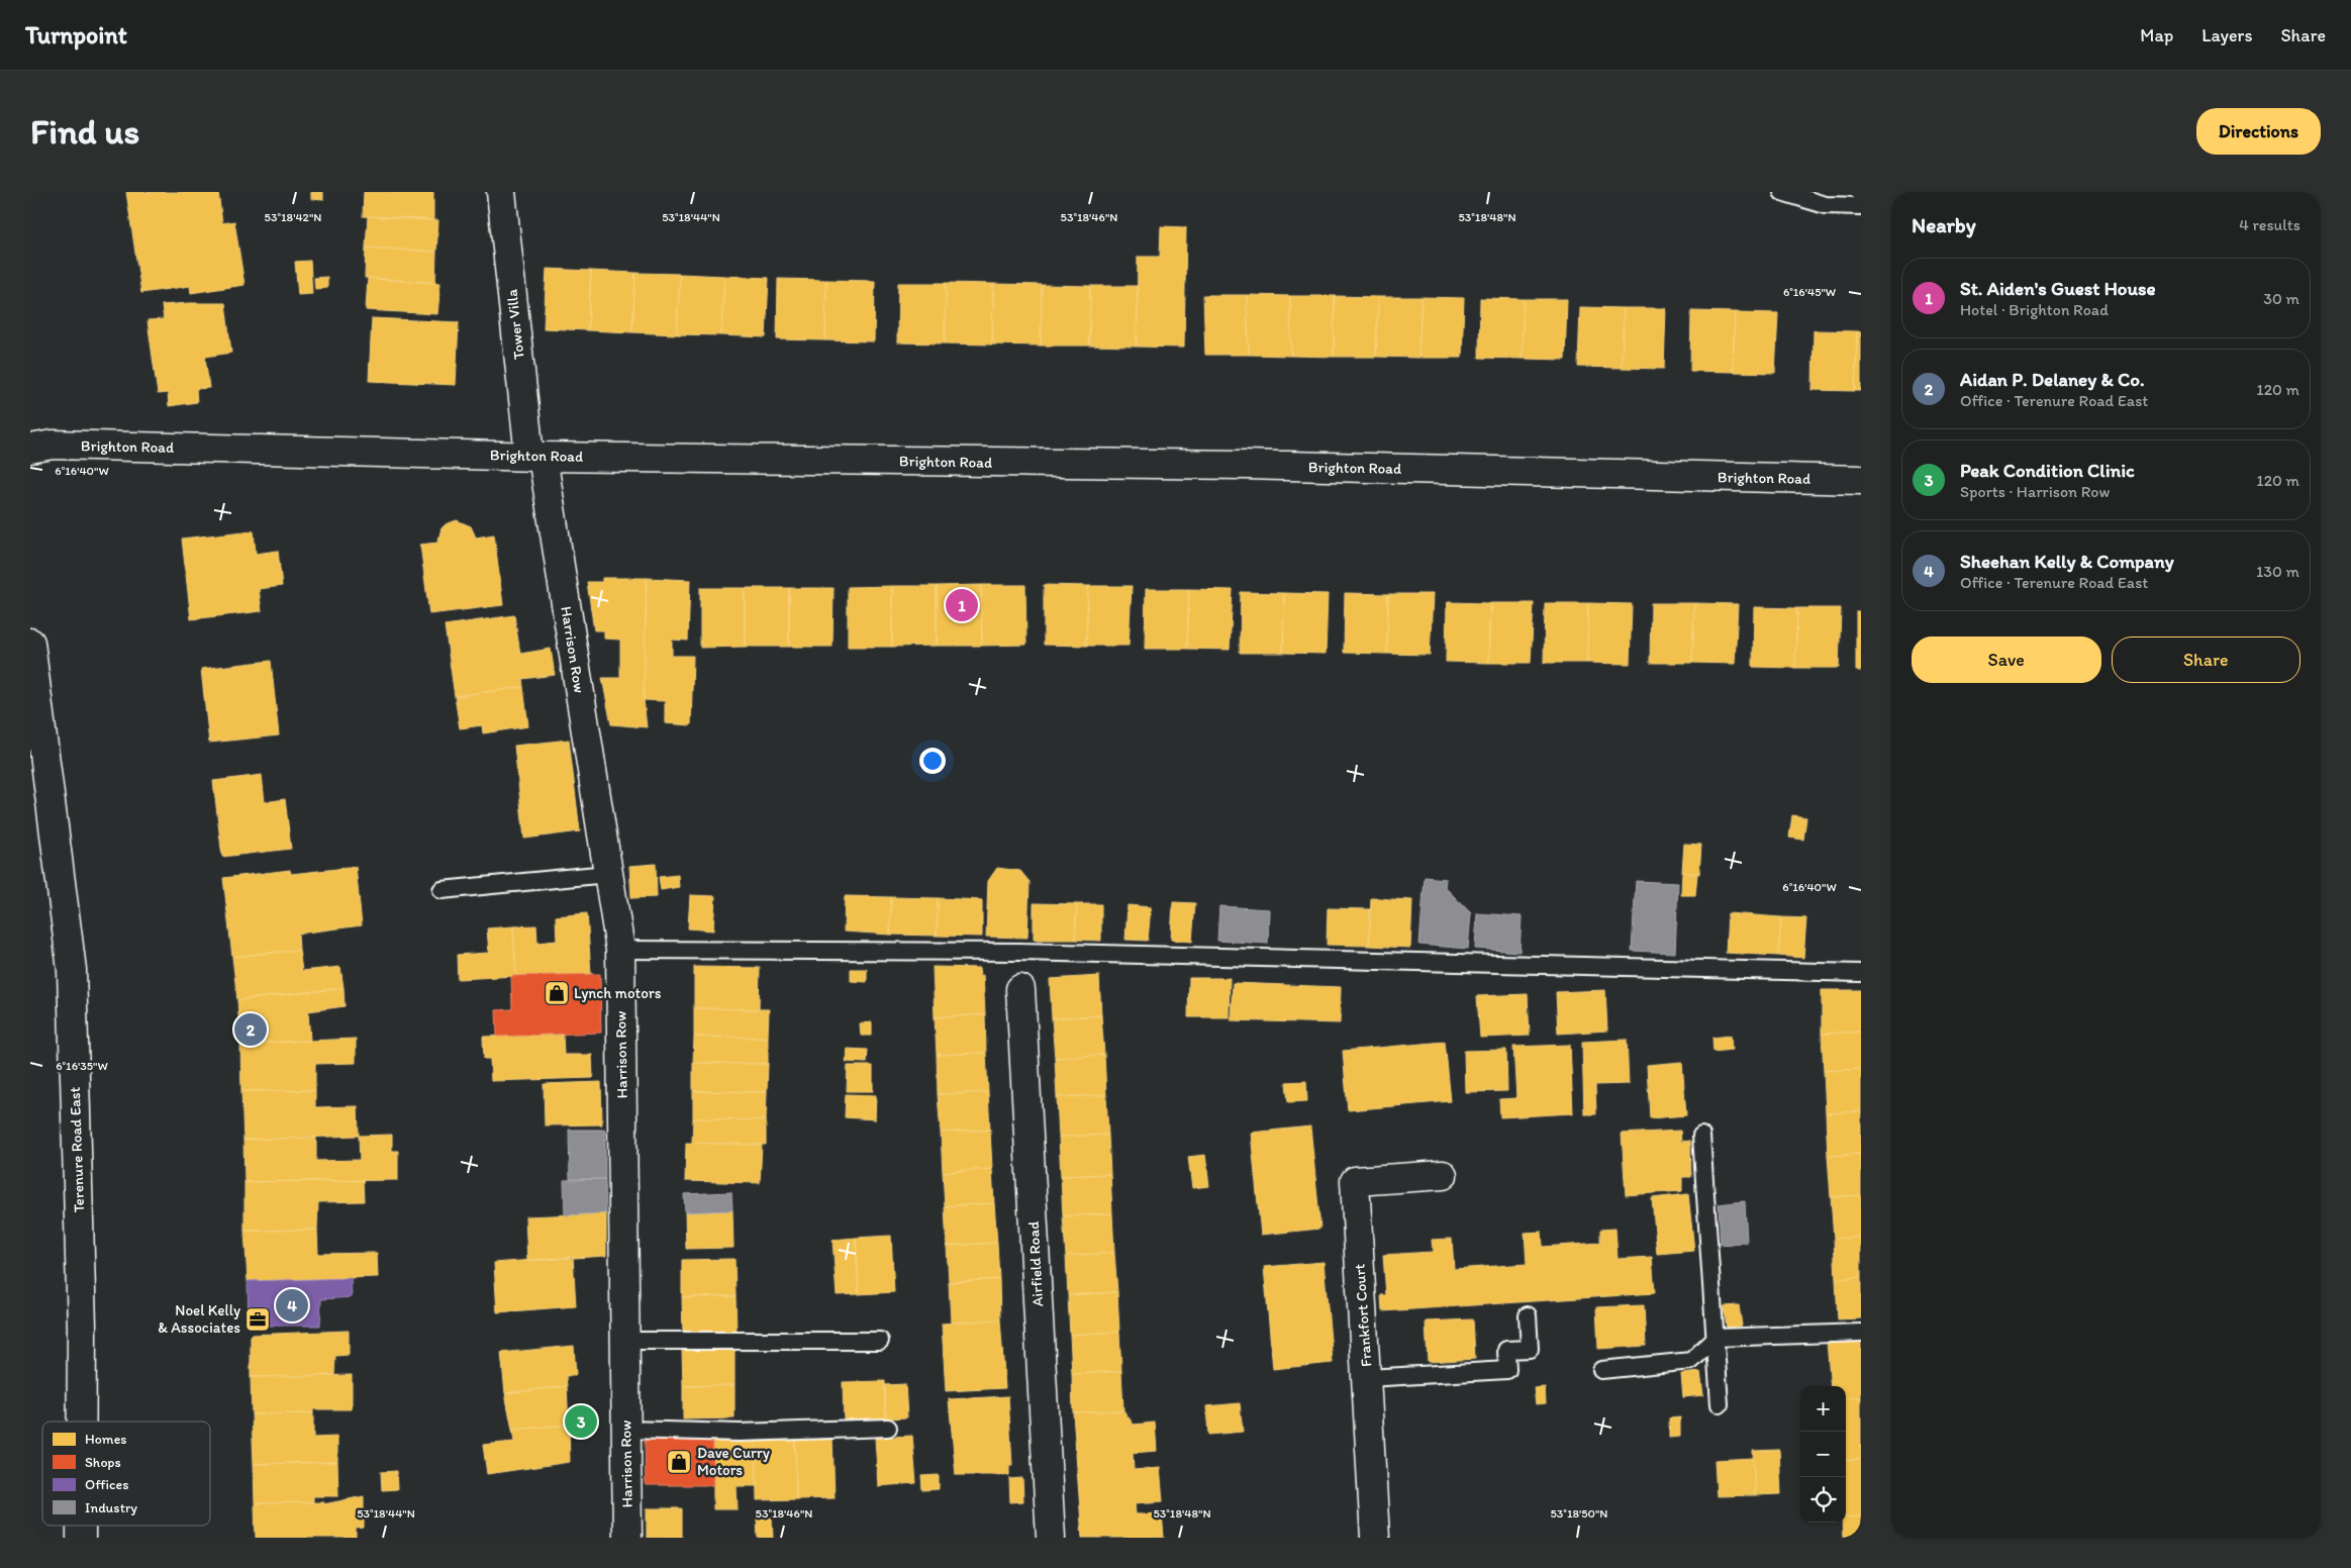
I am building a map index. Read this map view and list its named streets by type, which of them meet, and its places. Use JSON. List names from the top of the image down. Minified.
{"streets":{"street":["Tower Villa","Brighton Road","Harrison Row","Terenure Road East","Airfield Road","Frankfort Court"]},"crossings":[["Tower Villa","Brighton Road"],["Tower Villa","Harrison Row"],["Brighton Road","Harrison Row"]],"places":{"shop":["Lynch motors","Dave Curry Motors"],"office":["Noel Kelly & Associates"]},"legend":["Homes","Shops","Offices","Industry"],"page":{"header":"Turnpoint","nav":["Map","Layers","Share"],"buttons":["Directions",["Save","Share"]],"title":"Find us","heading":["Nearby","4 results"],"list":[{"mark":"1","name":"St. Aiden's Guest House","note":"Hotel · Brighton Road","value":"30 m"},{"mark":"2","name":"Aidan P. Delaney & Co.","note":"Office · Terenure Road East","value":"120 m"},{"mark":"3","name":"Peak Condition Clinic","note":"Sports · Harrison Row","value":"120 m"},{"mark":"4","name":"Sheehan Kelly & Company","note":"Office · Terenure Road East","value":"130 m"}],"pins":["1","2","4","3"],"map_buttons":["+","−"]},"coordinates":["53°18'42\"N","53°18'44\"N","53°18'46\"N","53°18'48\"N","6°16'45\"W","6°16'40\"W","6°16'35\"W","53°18'50\"N"]}
